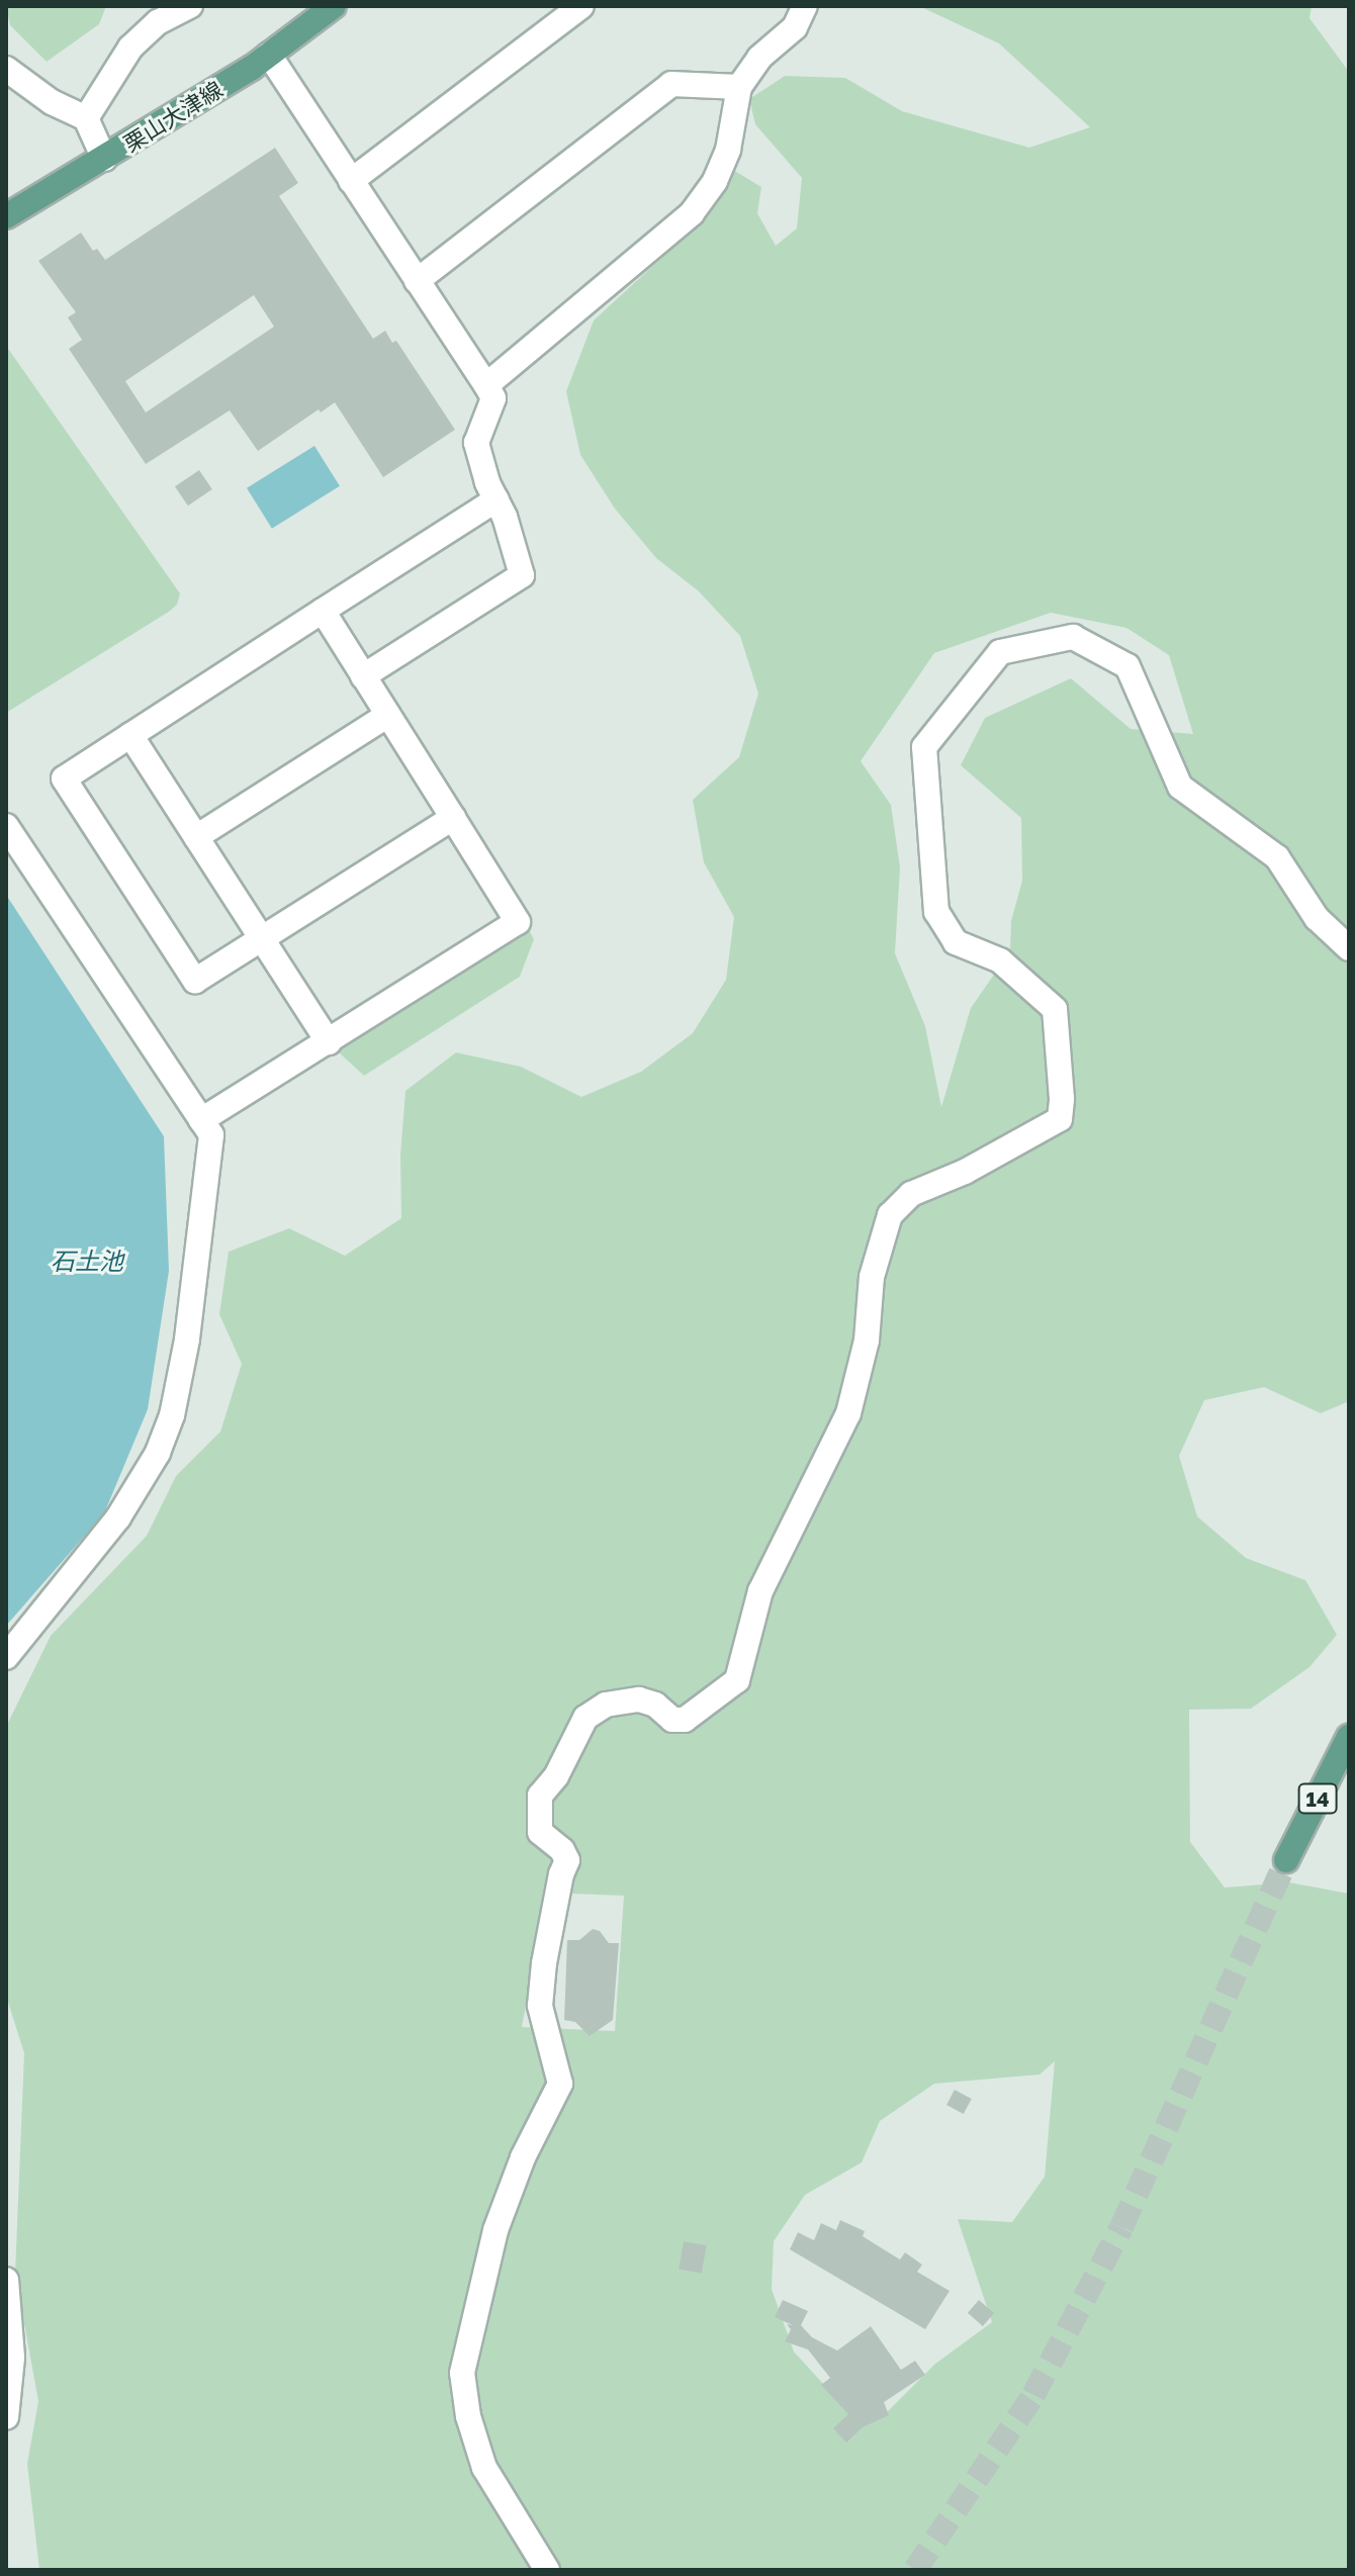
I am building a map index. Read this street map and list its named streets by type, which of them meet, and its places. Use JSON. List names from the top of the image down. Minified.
{"streets":{"main road":["栗山大津線","14"]},"water":["石土池"]}
